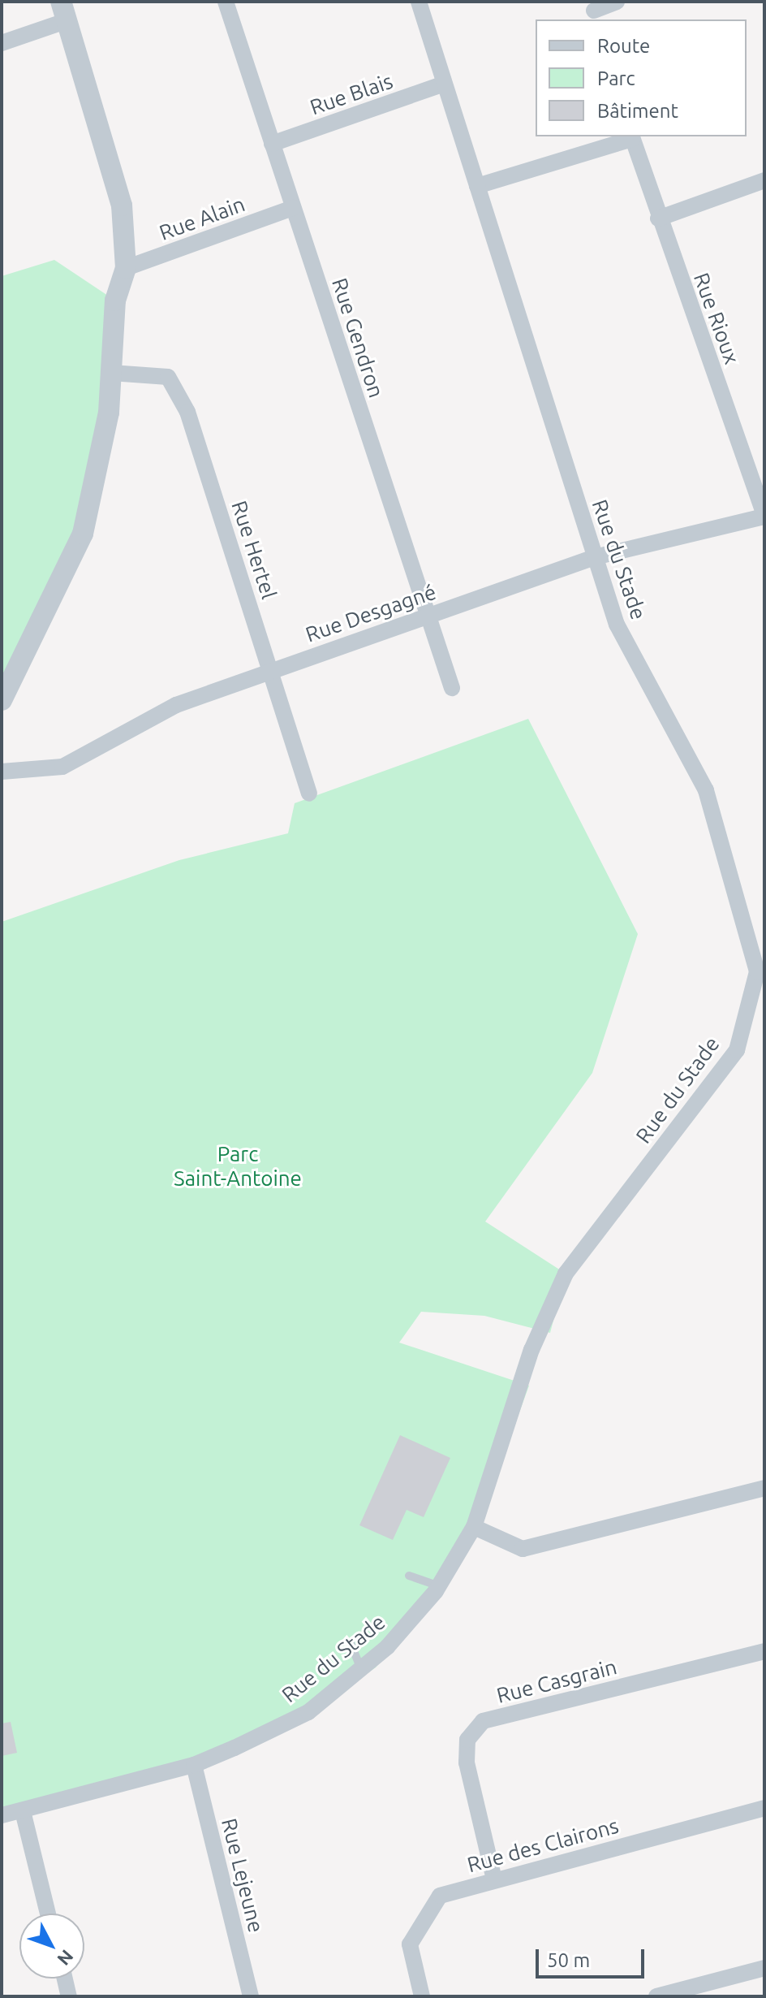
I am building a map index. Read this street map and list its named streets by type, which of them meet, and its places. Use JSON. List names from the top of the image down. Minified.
{"streets":{"street":["Rue Blais","Rue Alain","Rue Rioux","Rue Gendron","Rue Hertel","Rue du Stade","Rue Desgagné","Rue Casgrain","Rue des Clairons","Rue Lejeune"]},"crossings":[["Rue Blais","Rue Gendron"],["Rue Blais","Rue du Stade"],["Rue Alain","Rue Gendron"],["Rue Rioux","Rue Desgagné"],["Rue Gendron","Rue Desgagné"],["Rue Hertel","Rue Desgagné"],["Rue du Stade","Rue Desgagné"],["Rue du Stade","Rue Lejeune"],["Rue Casgrain","Rue des Clairons"]],"parks":["Parc Saint-Antoine"],"legend":["Route","Parc","Bâtiment"],"scale_bar":"50 m","north":"bottom right"}
